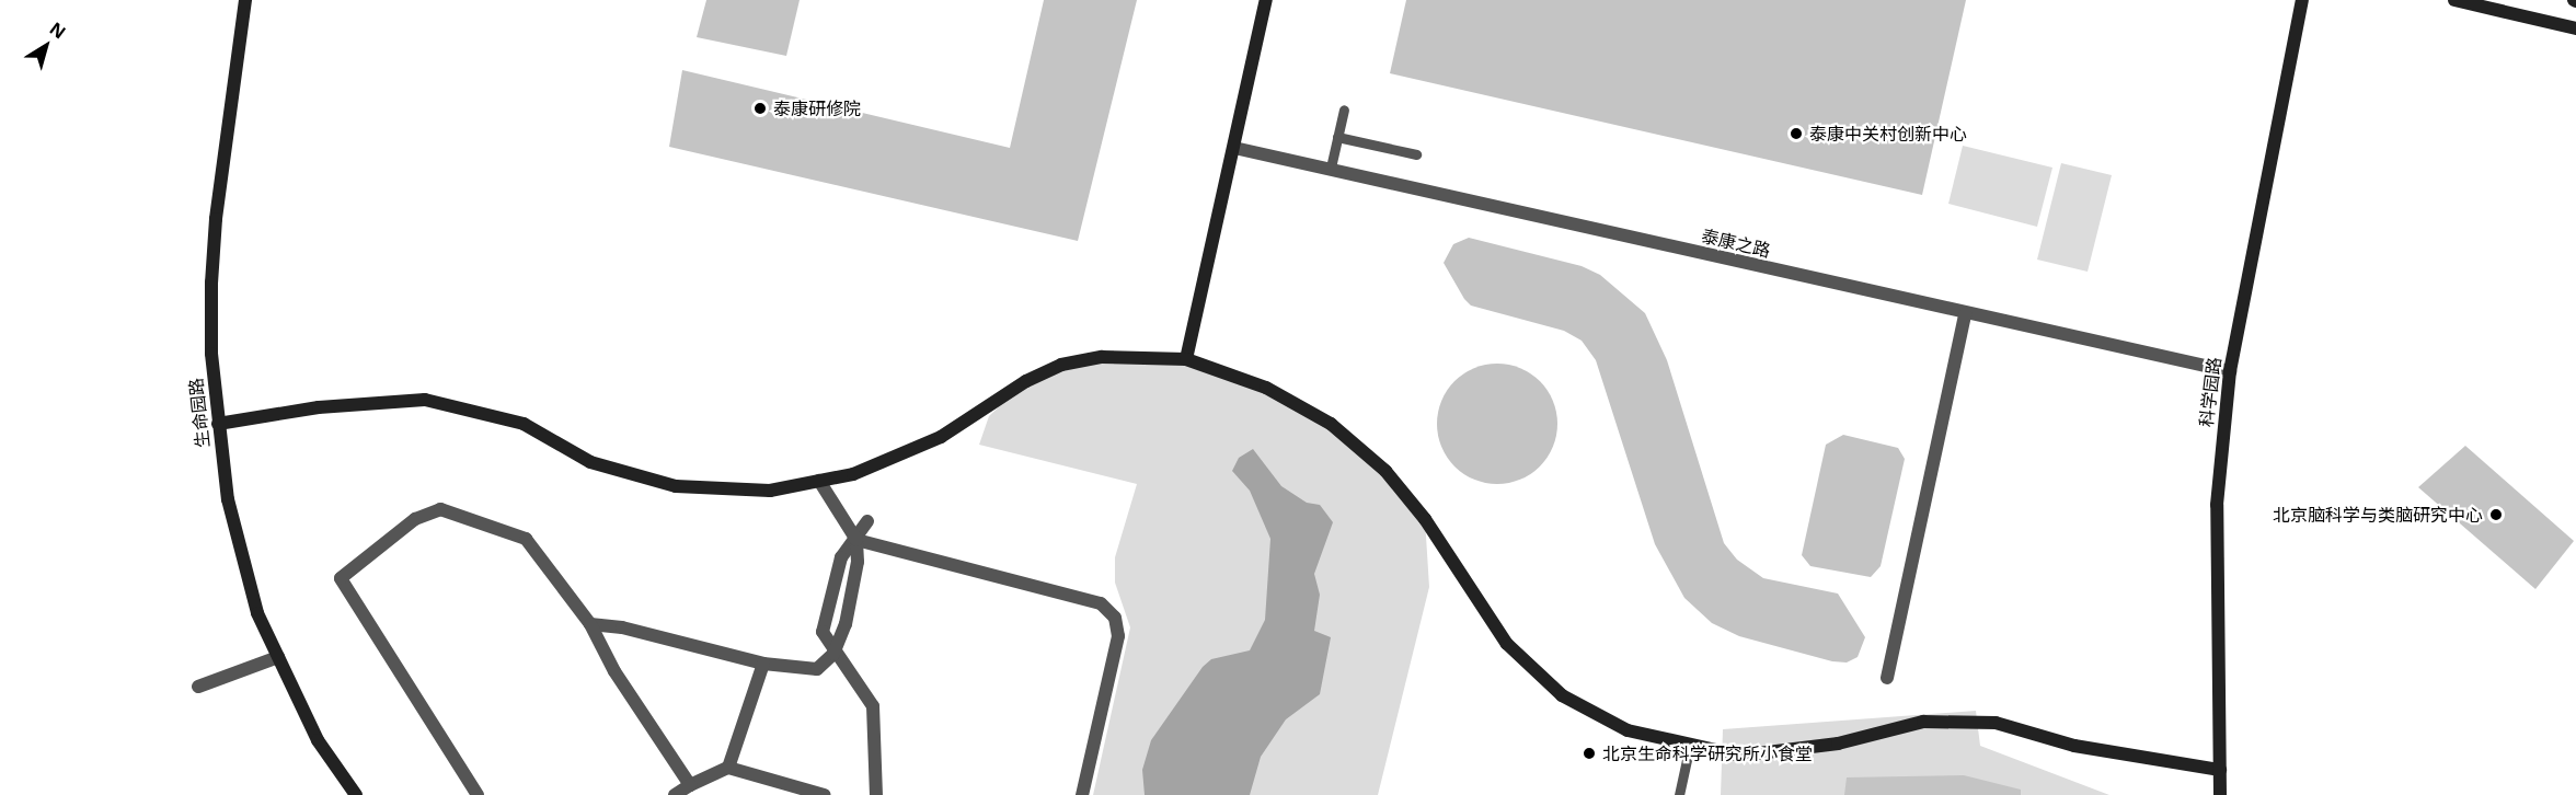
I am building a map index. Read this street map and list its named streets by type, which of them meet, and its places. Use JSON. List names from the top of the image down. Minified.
{"streets":{"street":["泰康之路","科学园路","生命园路"]},"crossings":[["泰康之路","科学园路"]],"places":["泰康研修院","泰康中关村创新中心","北京脑科学与类脑研究中心","北京生命科学研究所小食堂"],"north":"top right"}
